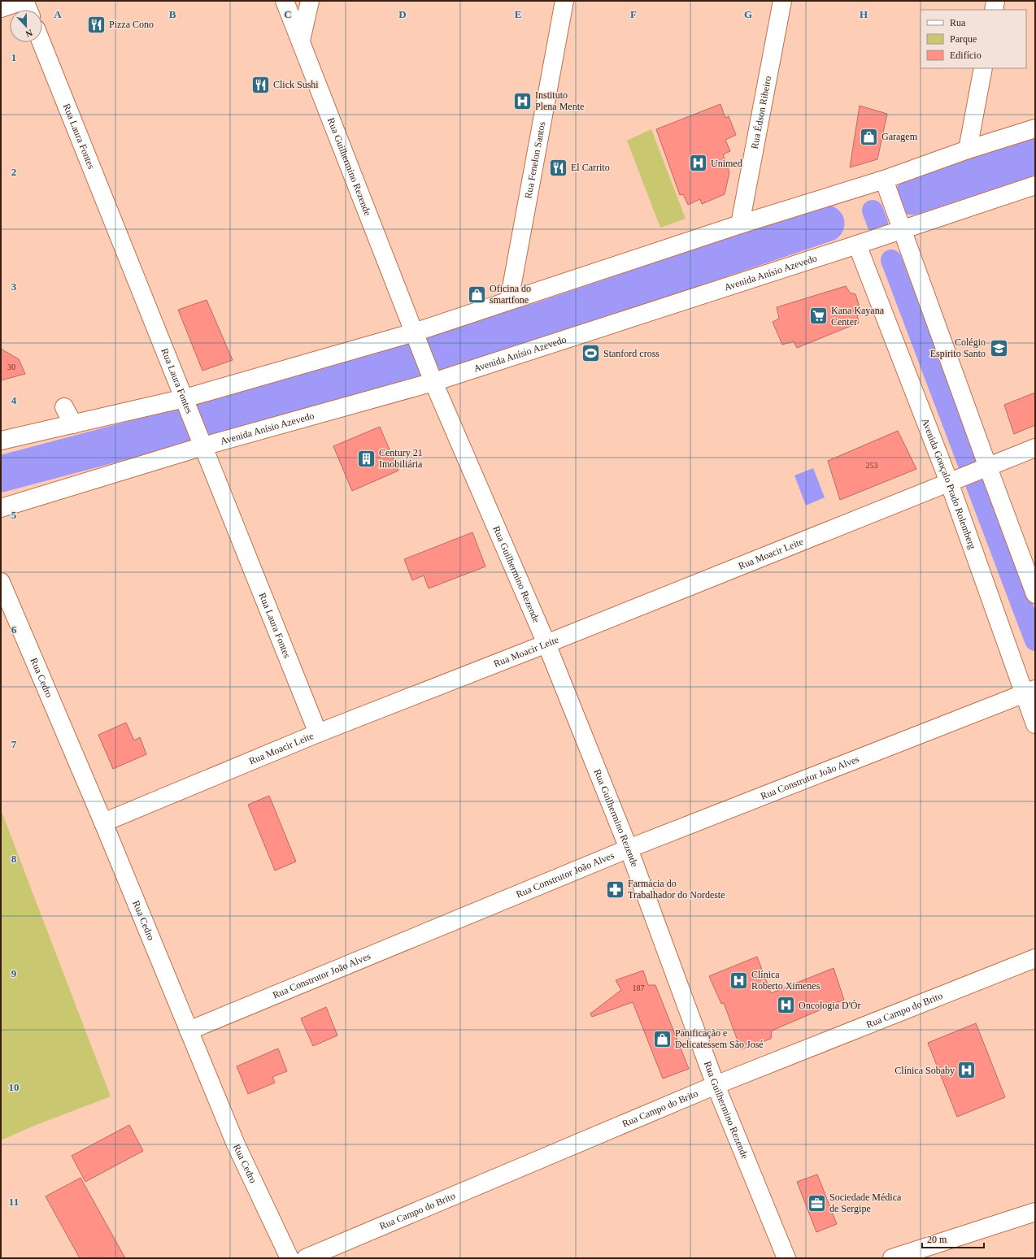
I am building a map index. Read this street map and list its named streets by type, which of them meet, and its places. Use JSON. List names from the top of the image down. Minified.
{"streets":{"street":["Rua Édson Ribeiro","Rua Laura Fontes","Rua Fenelon Santos","Rua Guilhermino Rezende","Avenida Anísio Azevedo","Avenida Gonçalo Prado Rolemberg","Rua Moacir Leite","Rua Cedro","Rua Construtor João Alves","Rua Campo do Brito"]},"crossings":[["Rua Laura Fontes","Avenida Anísio Azevedo"],["Rua Laura Fontes","Rua Moacir Leite"],["Rua Guilhermino Rezende","Avenida Anísio Azevedo"],["Rua Guilhermino Rezende","Rua Moacir Leite"],["Rua Guilhermino Rezende","Rua Construtor João Alves"],["Rua Guilhermino Rezende","Rua Campo do Brito"],["Avenida Anísio Azevedo","Avenida Gonçalo Prado Rolemberg"],["Avenida Gonçalo Prado Rolemberg","Rua Moacir Leite"],["Avenida Gonçalo Prado Rolemberg","Rua Construtor João Alves"],["Rua Moacir Leite","Rua Cedro"],["Rua Cedro","Rua Construtor João Alves"]],"places":{"restaurant":["Pizza Cono","Click Sushi","El Carrito"],"hospital":["Instituto Plena Mente","Unimed","Clínica Roberto Ximenes","Oncologia D'Ór","Clínica Sobaby"],"shop":["Garagem","Oficina do smartfone","Panificação e Delicatessem São José"],"supermarket":["Kana Kayana Center"],"school or university":["Colégio Espirito Santo"],"sports":["Stanford cross"],"building":["Century 21 Imobiliária"],"pharmacy":["Farmácia do Trabalhador do Nordeste"],"office":["Sociedade Médica de Sergipe"]},"house_numbers":["30","253","187"],"legend":["Rua","Parque","Edifício"],"scale_bar":"20 m","north":"bottom","grid":{"columns":["A","B","C","D","E","F","G","H"],"rows":["1","2","3","4","5","6","7","8","9","10","11"]}}
